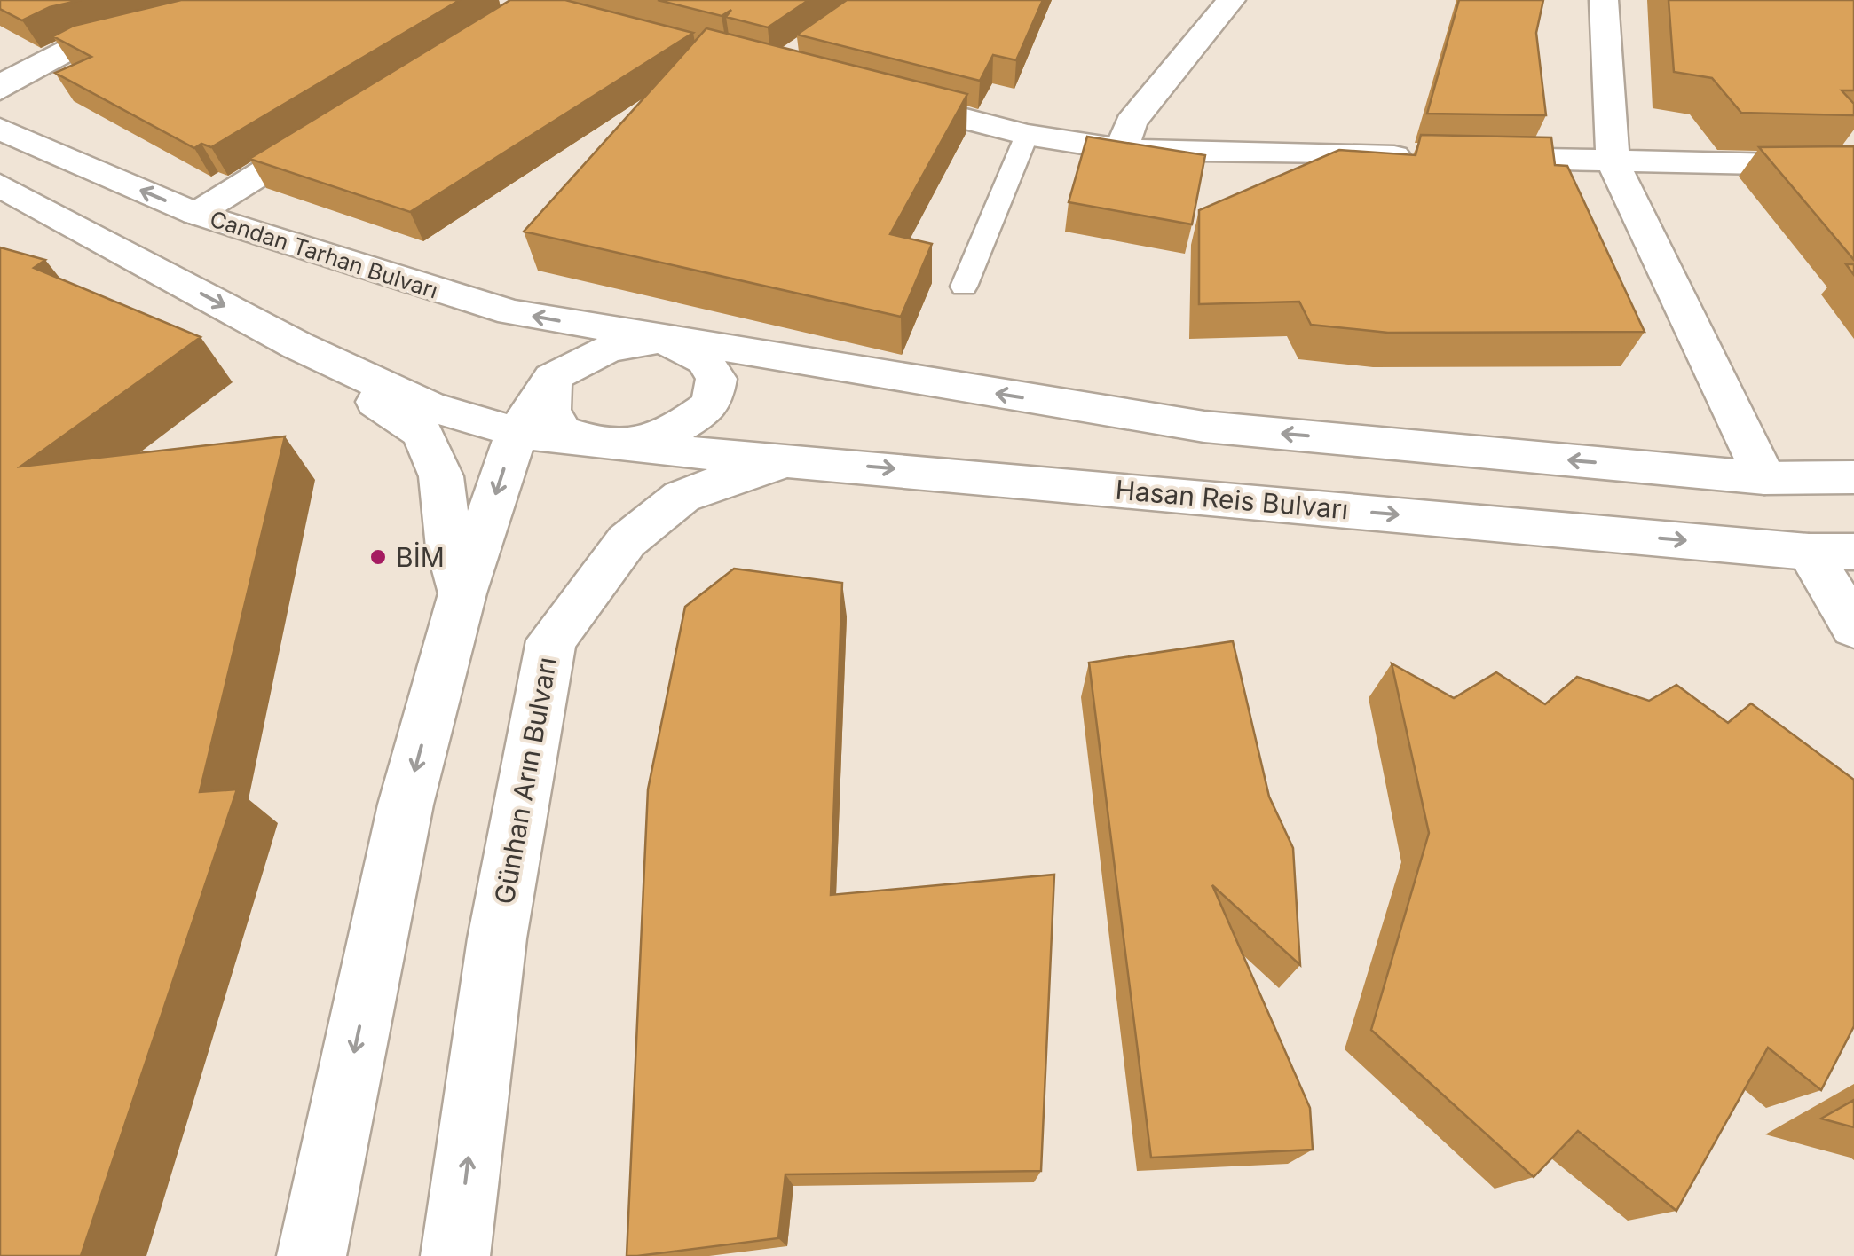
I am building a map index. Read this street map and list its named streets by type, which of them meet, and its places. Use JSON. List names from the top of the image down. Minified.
{"streets":{"main road":["Candan Tarhan Bulvarı","Hasan Reis Bulvarı","Günhan Arın Bulvarı"]},"crossings":[["Candan Tarhan Bulvarı","Hasan Reis Bulvarı"],["Hasan Reis Bulvarı","Günhan Arın Bulvarı"]],"places":["BİM"]}
